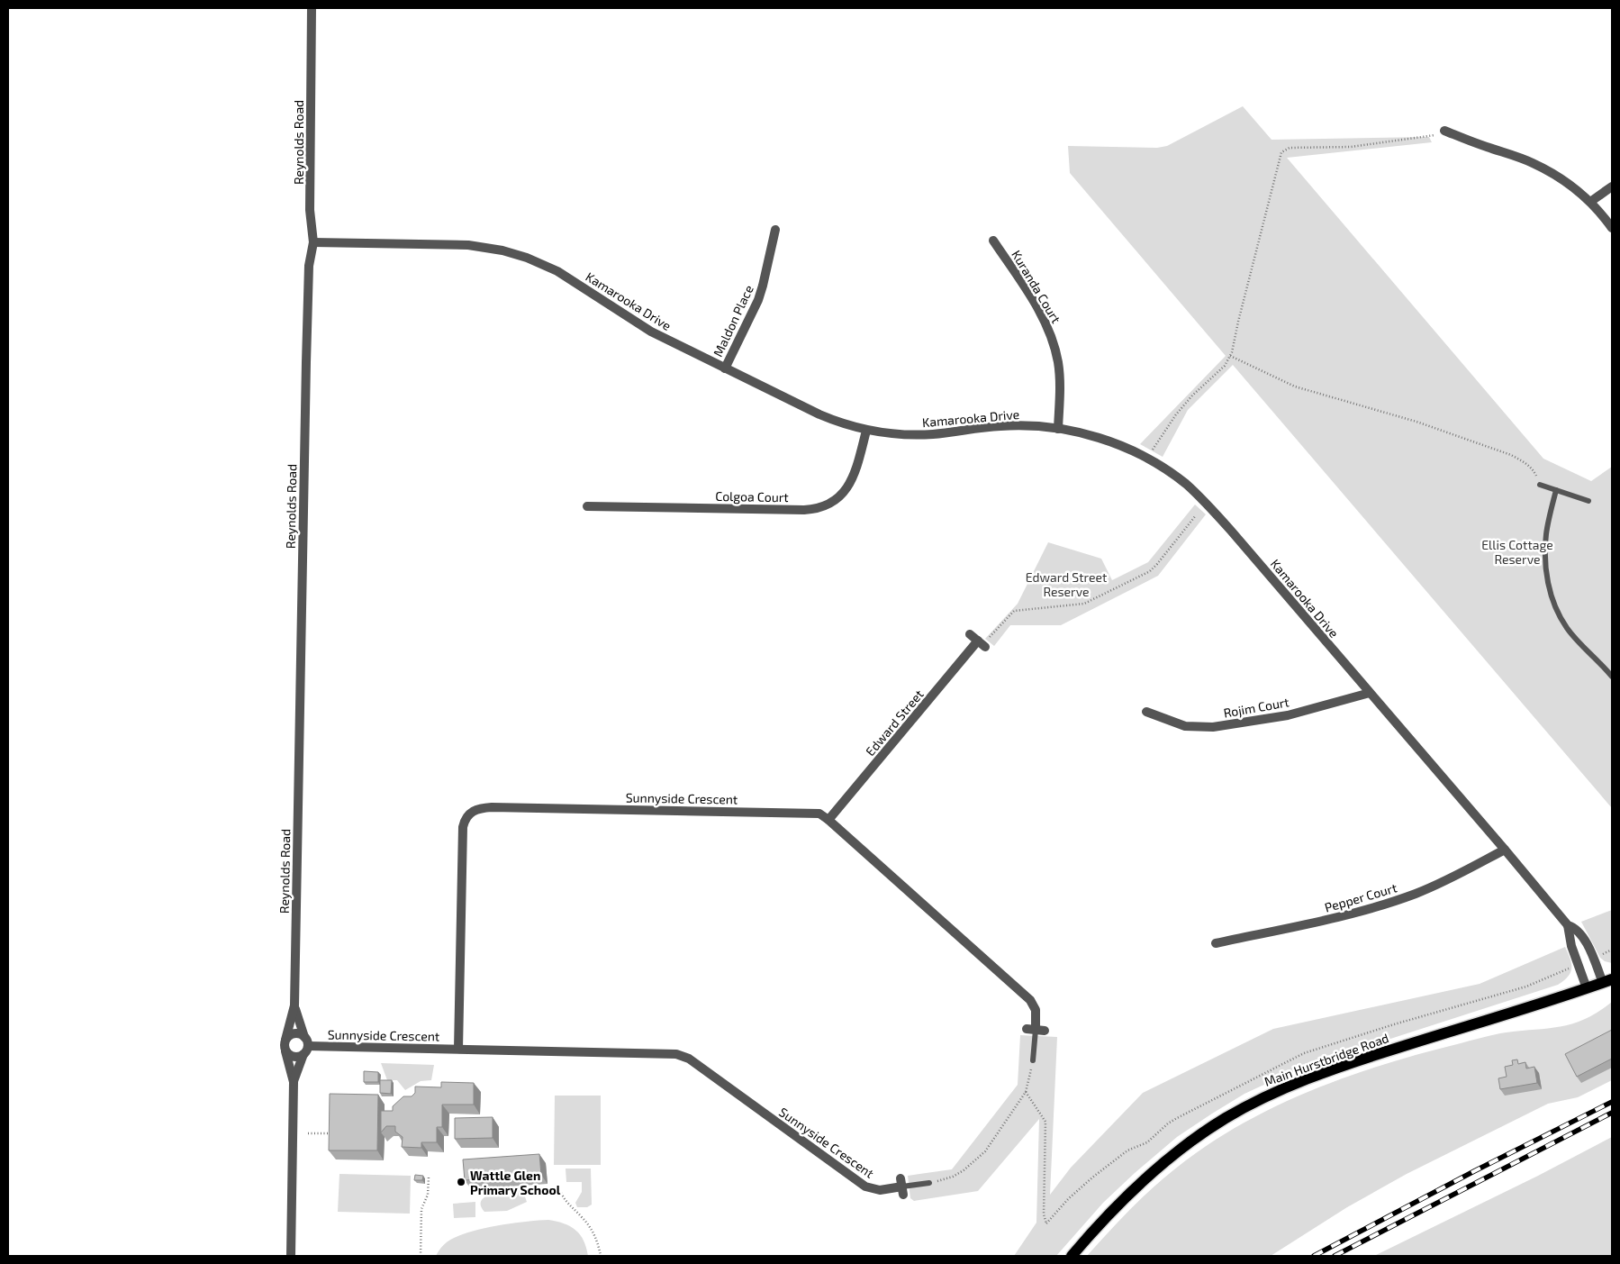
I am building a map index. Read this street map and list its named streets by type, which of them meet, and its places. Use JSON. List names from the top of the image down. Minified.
{"streets":{"main road":["Main Hurstbridge Road"],"street":["Reynolds Road","Kuranda Court","Kamarooka Drive","Maldon Place","Colgoa Court","Rojim Court","Edward Street","Sunnyside Crescent","Pepper Court"]},"crossings":[["Reynolds Road","Kamarooka Drive"],["Kuranda Court","Kamarooka Drive"],["Kamarooka Drive","Maldon Place"],["Kamarooka Drive","Colgoa Court"],["Kamarooka Drive","Rojim Court"],["Kamarooka Drive","Pepper Court"],["Kamarooka Drive","Main Hurstbridge Road"],["Edward Street","Sunnyside Crescent"]],"parks":["Ellis Cottage Reserve","Edward Street Reserve"],"places":["Wattle Glen Primary School"]}
